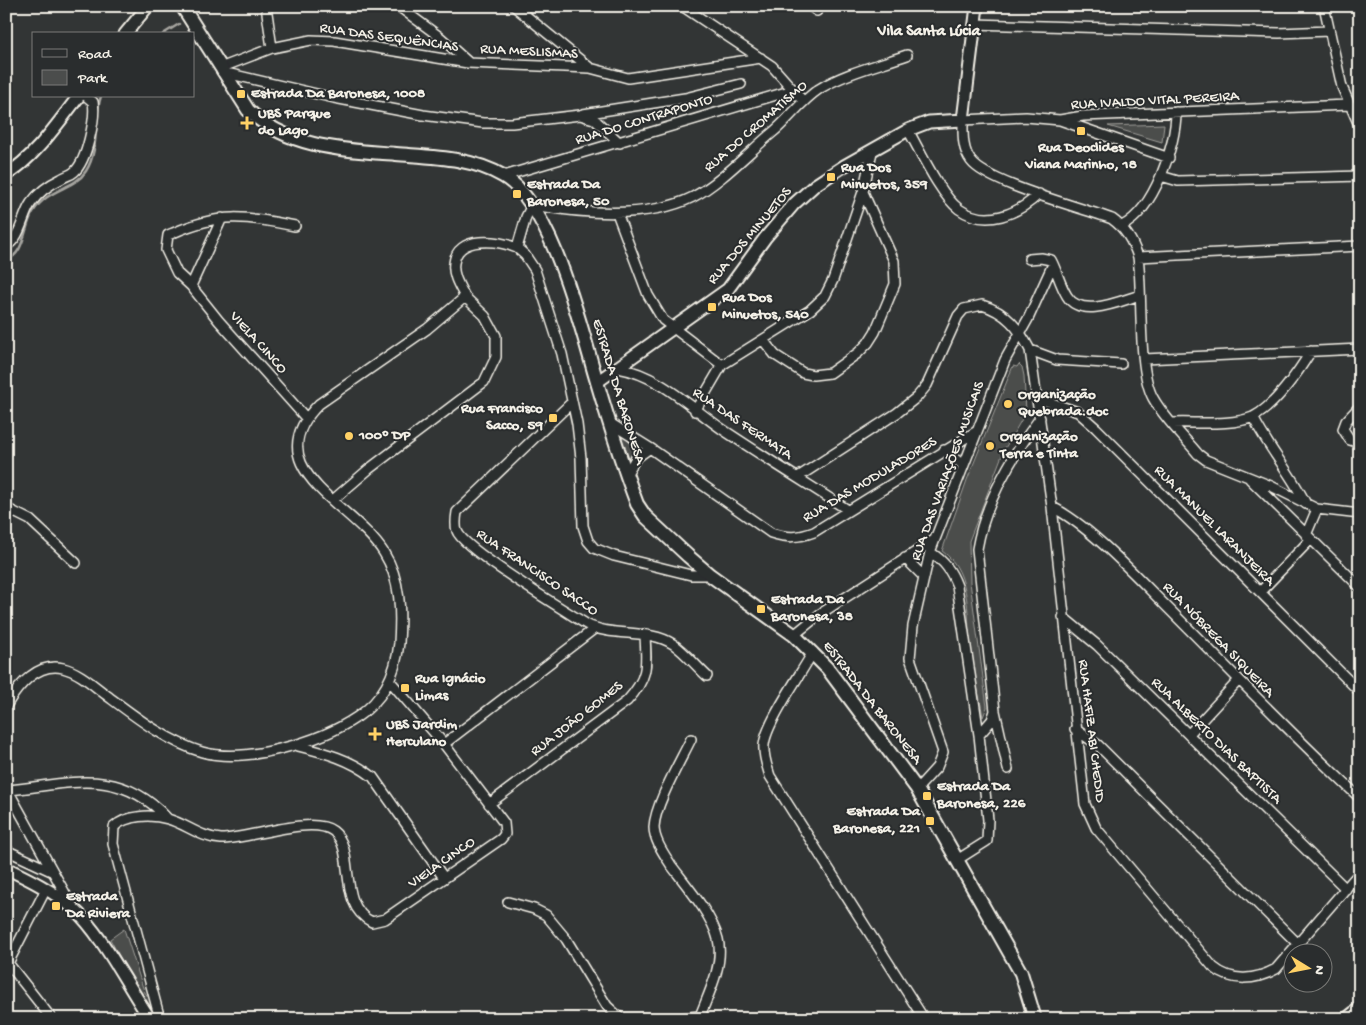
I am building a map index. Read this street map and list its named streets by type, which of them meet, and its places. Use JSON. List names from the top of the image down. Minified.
{"streets":{"main road":["ESTRADA DA BARONESA"],"street":["RUA DAS SEQUÊNCIAS","RUA MESLISMAS","RUA IVALDO VITAL PEREIRA","RUA DO CONTRAPONTO","RUA DO CROMATISMO","RUA DOS MINUETOS","VIELA CINCO","RUA DAS FERMATA","RUA DAS VARIAÇÕES MUSICAIS","RUA DAS MODULADORES","RUA MANUEL LARANJEIRA","RUA FRANCISCO SACCO","RUA NÓBREGA SIQUEIRA","RUA JOÃO GOMES","RUA HAFIZ ABI CHEDID","RUA ALBERTO DIAS BAPTISTA"]},"crossings":[["RUA DAS SEQUÊNCIAS","RUA MESLISMAS"],["RUA DAS SEQUÊNCIAS","ESTRADA DA BARONESA"],["RUA IVALDO VITAL PEREIRA","RUA DOS MINUETOS"],["RUA DO CONTRAPONTO","ESTRADA DA BARONESA"],["RUA DO CROMATISMO","ESTRADA DA BARONESA"],["RUA DOS MINUETOS","ESTRADA DA BARONESA"],["RUA DOS MINUETOS","RUA DAS FERMATA"],["VIELA CINCO","RUA JOÃO GOMES"],["ESTRADA DA BARONESA","RUA DAS VARIAÇÕES MUSICAIS"],["ESTRADA DA BARONESA","RUA DAS MODULADORES"],["RUA DAS FERMATA","RUA DAS MODULADORES"],["RUA DAS FERMATA","RUA HAFIZ ABI CHEDID"],["RUA DAS VARIAÇÕES MUSICAIS","RUA DAS MODULADORES"],["RUA DAS VARIAÇÕES MUSICAIS","RUA HAFIZ ABI CHEDID"],["RUA MANUEL LARANJEIRA","RUA HAFIZ ABI CHEDID"],["RUA FRANCISCO SACCO","RUA JOÃO GOMES"],["RUA NÓBREGA SIQUEIRA","RUA HAFIZ ABI CHEDID"],["RUA HAFIZ ABI CHEDID","RUA ALBERTO DIAS BAPTISTA"]],"districts":["Vila Santa Lúcia"],"places":{"transit":["Estrada Da Baronesa, 1008","Rua Deoclides Viana Marinho, 18","Rua Dos Minuetos, 359","Estrada Da Baronesa, 50","Rua Dos Minuetos, 540","Rua Francisco Sacco, 59","Estrada Da Baronesa, 38","Rua Ignácio Limas","Estrada Da Baronesa, 226","Estrada Da Baronesa, 221","Estrada Da Riviera"],"health":["UBS Parque do Lago","UBS Jardim Herculano"],"other":["Organização Quebrada.doc","100º DP","Organização Terra e Tinta"]},"legend":["Road","Park"],"north":"right"}
